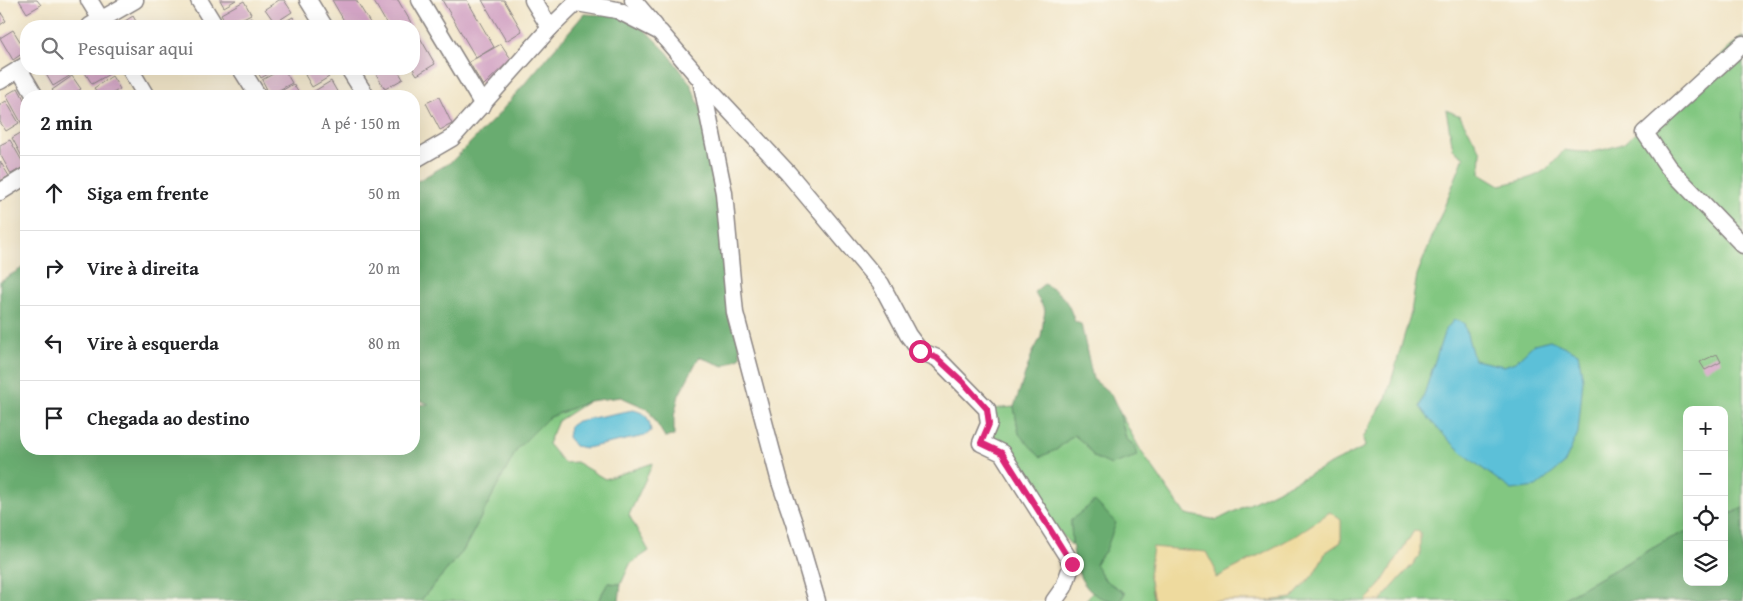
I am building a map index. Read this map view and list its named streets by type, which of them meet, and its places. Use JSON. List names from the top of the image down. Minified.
{"page":{"search":"Pesquisar aqui","heading":["2 min","A pé · 150 m"],"list":[["Siga em frente","50 m"],["Vire à direita","20 m"],["Vire à esquerda","80 m"],"Chegada ao destino"],"map_buttons":["+","−"]}}
